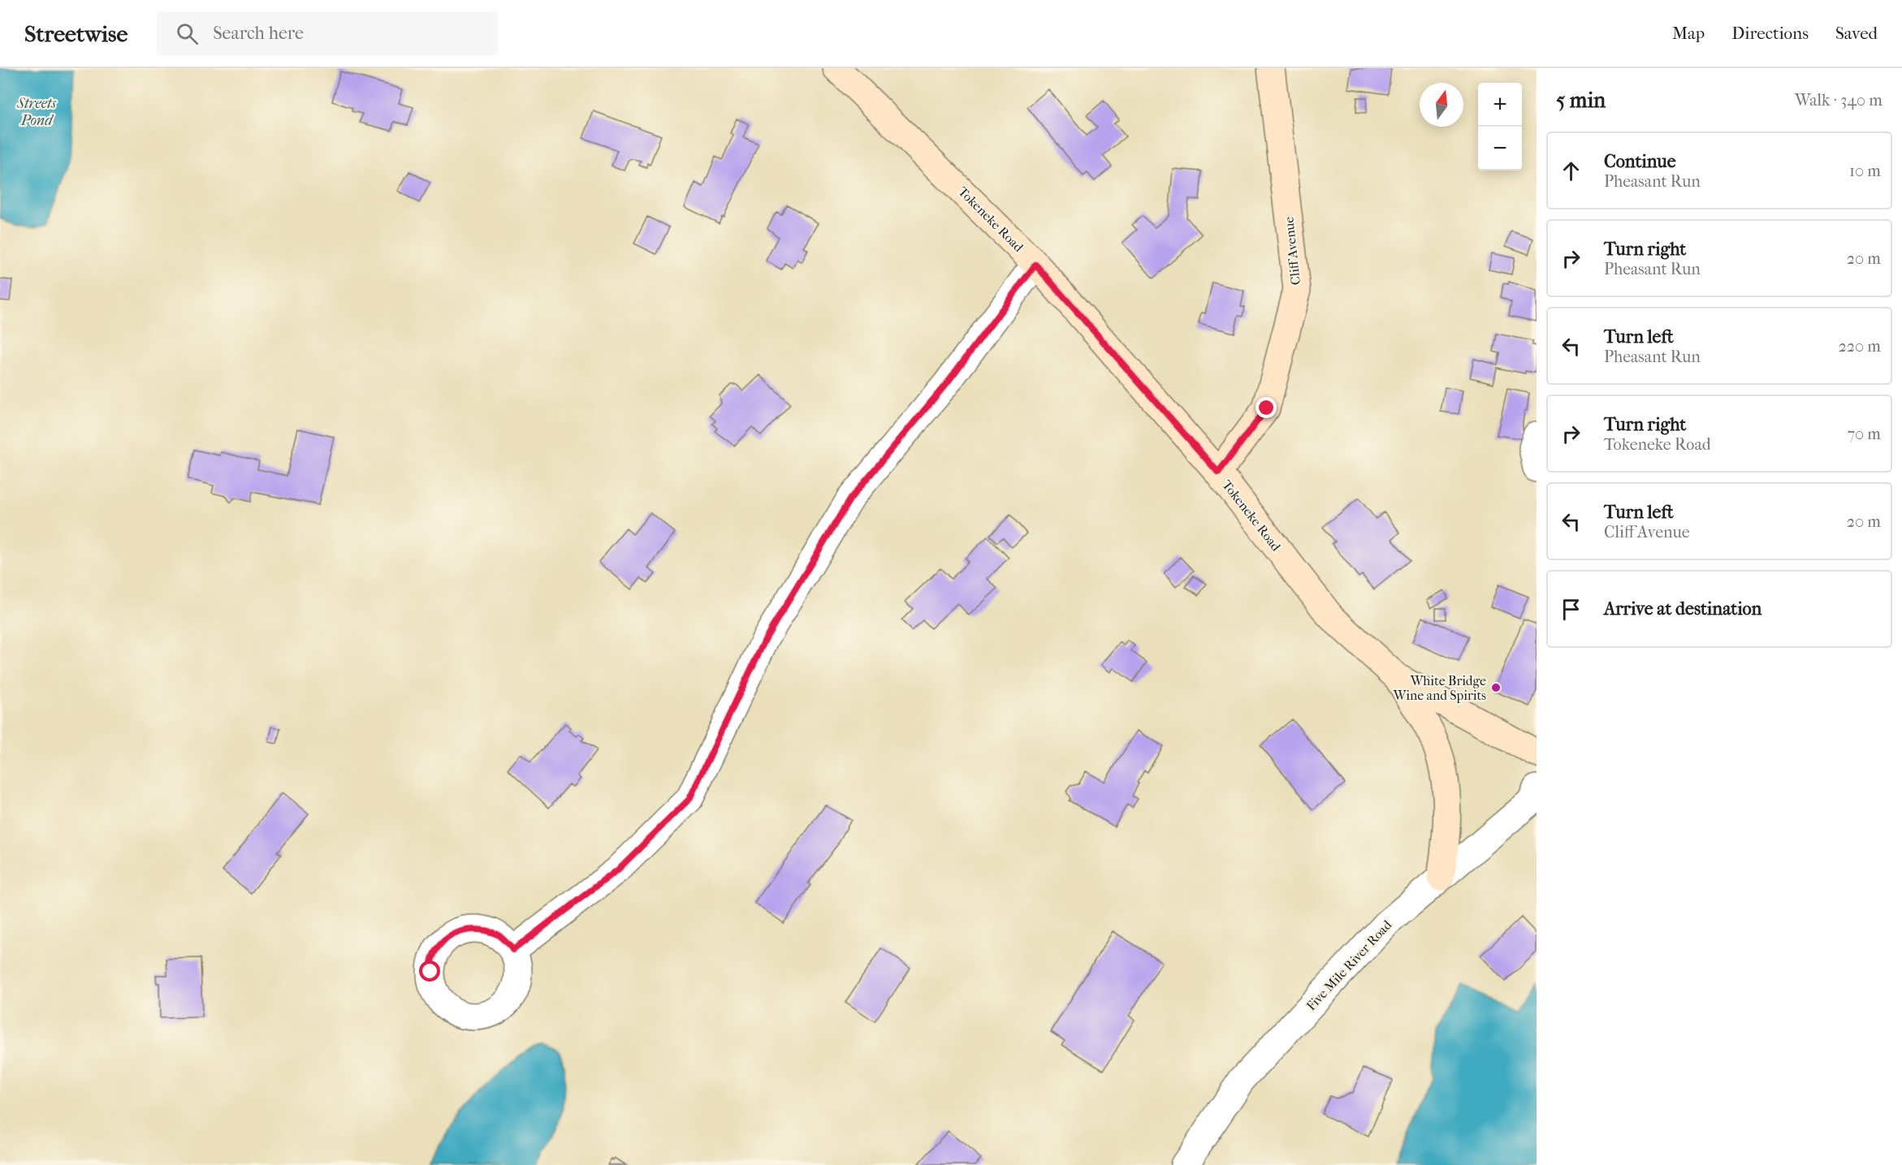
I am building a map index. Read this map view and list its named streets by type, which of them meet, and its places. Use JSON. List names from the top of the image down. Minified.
{"streets":{"main road":["Tokeneke Road","Cliff Avenue"],"street":["Five Mile River Road"]},"crossings":[["Tokeneke Road","Cliff Avenue"]],"water":["Streets Pond"],"places":["White Bridge Wine and Spirits"],"north":"top","page":{"header":"Streetwise","search":"Search here","nav":["Map","Directions","Saved"],"heading":["5 min","Walk · 340 m"],"map_buttons":["+","−"],"list":[["Continue","Pheasant Run","10 m"],["Turn right","Pheasant Run","20 m"],["Turn left","Pheasant Run","220 m"],["Turn right","Tokeneke Road","70 m"],["Turn left","Cliff Avenue","20 m"],"Arrive at destination"]}}
